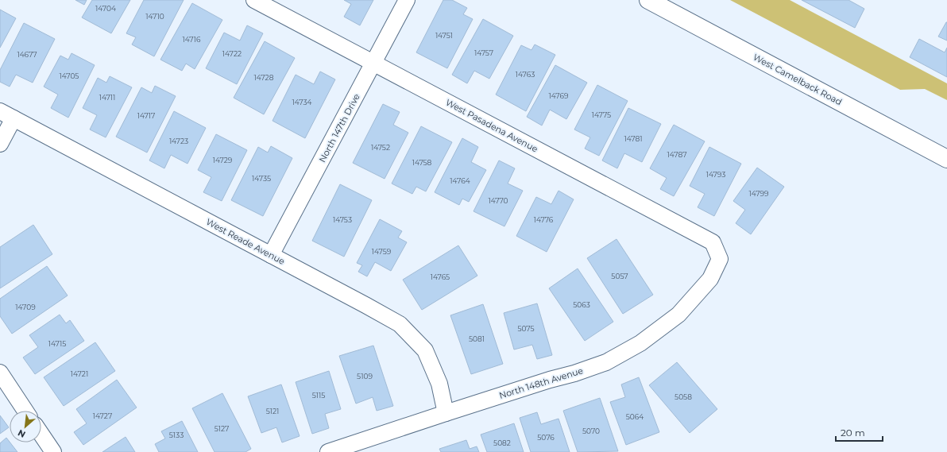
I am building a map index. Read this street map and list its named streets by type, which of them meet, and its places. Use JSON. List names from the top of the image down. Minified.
{"streets":{"main road":["West Camelback Road"],"street":["West Pasadena Avenue","North 147th Drive","West Reade Avenue","North 148th Avenue"]},"crossings":[["West Pasadena Avenue","North 147th Drive"],["West Pasadena Avenue","North 148th Avenue"],["North 147th Drive","West Reade Avenue"],["West Reade Avenue","North 148th Avenue"]],"house_numbers":["14704","14710","14751","14716","14757","14722","14677","14763","14705","14728","14769","14711","14734","14775","14717","14781","14723","14752","14787","14729","14758","14793","14735","14764","14799","14770","14753","14776","14759","5057","14765","5063","14709","5075","5081","14715","14721","5109","5115","5058","5121","14727","5064","5127","5070","5133","5076","5082"],"scale_bar":"20 m","north":"bottom left"}
